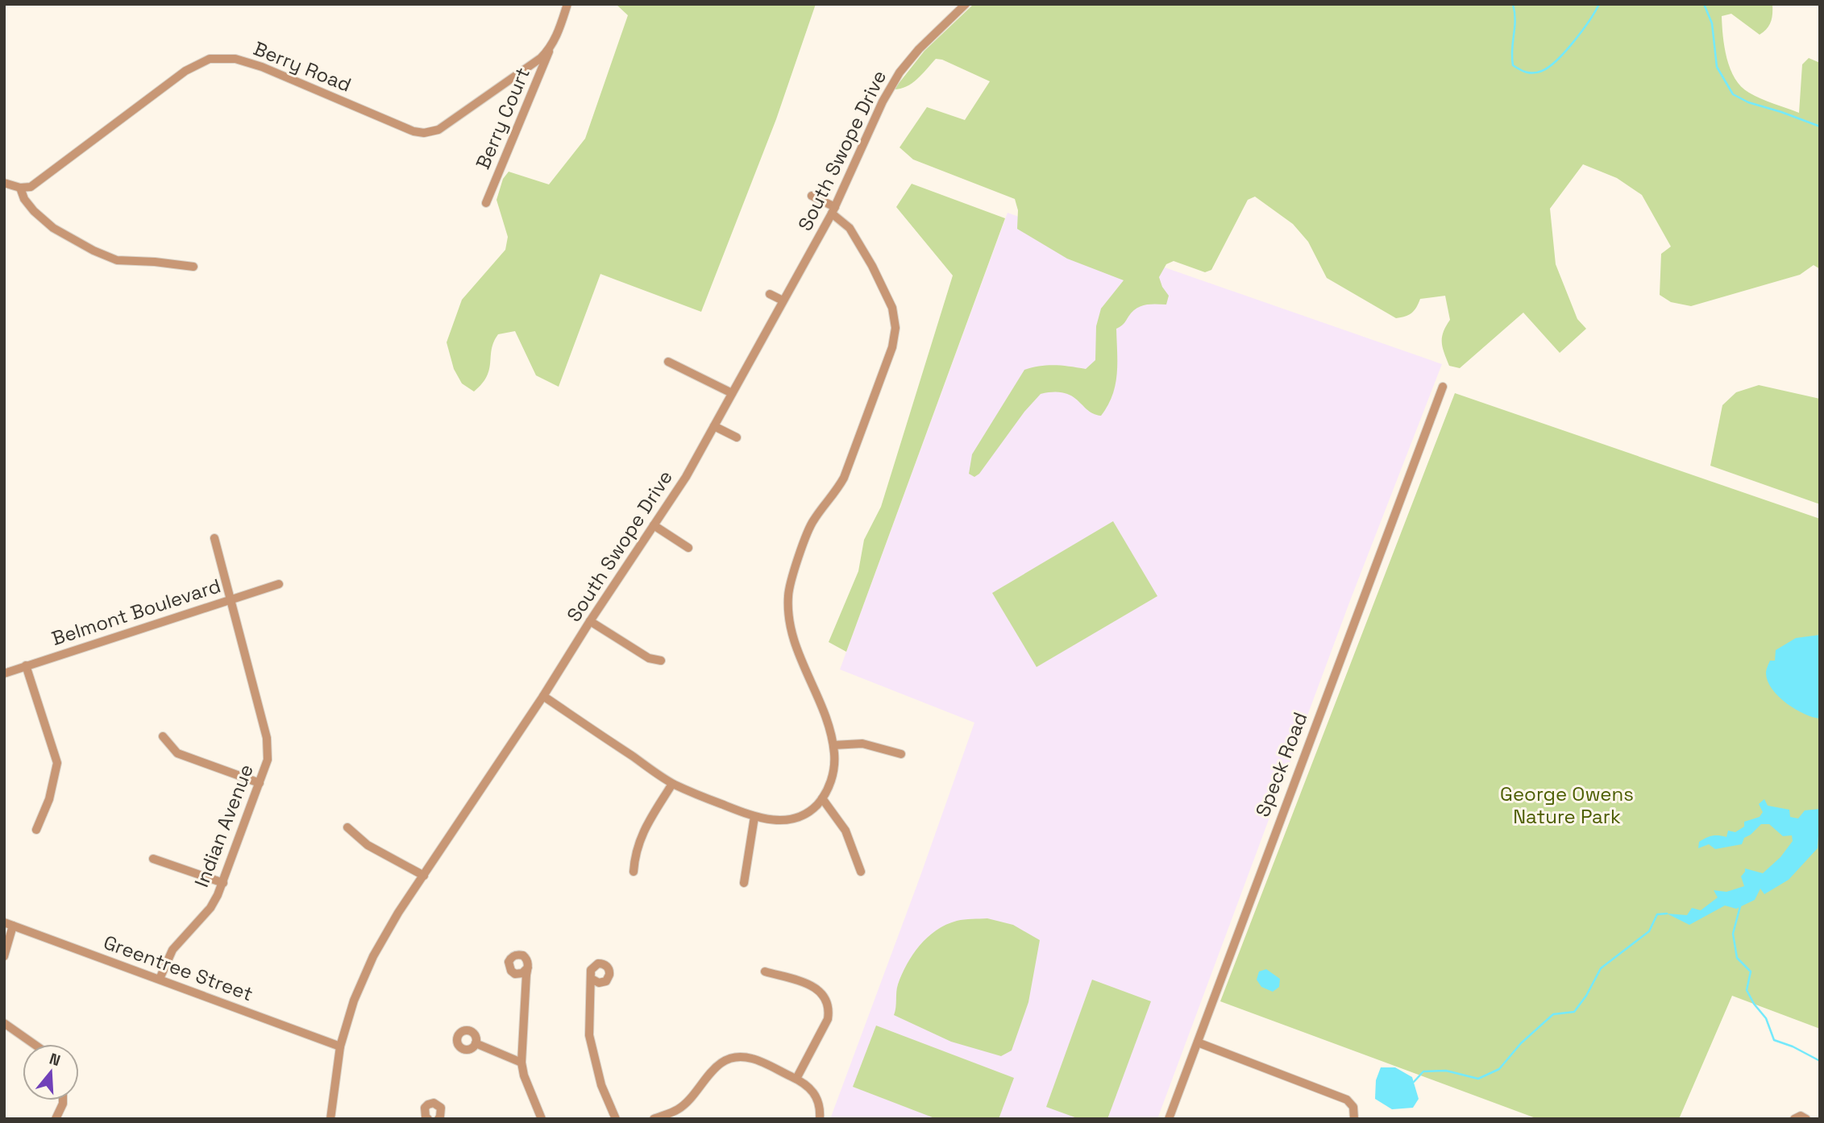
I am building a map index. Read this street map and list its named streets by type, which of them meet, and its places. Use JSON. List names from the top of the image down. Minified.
{"streets":{"street":["Berry Road","Berry Court","South Swope Drive","Belmont Boulevard","Speck Road","Indian Avenue","Greentree Street"]},"crossings":[["Berry Road","Berry Court"],["South Swope Drive","Greentree Street"],["Belmont Boulevard","Indian Avenue"],["Indian Avenue","Greentree Street"]],"parks":["George Owens Nature Park"],"north":"top"}
